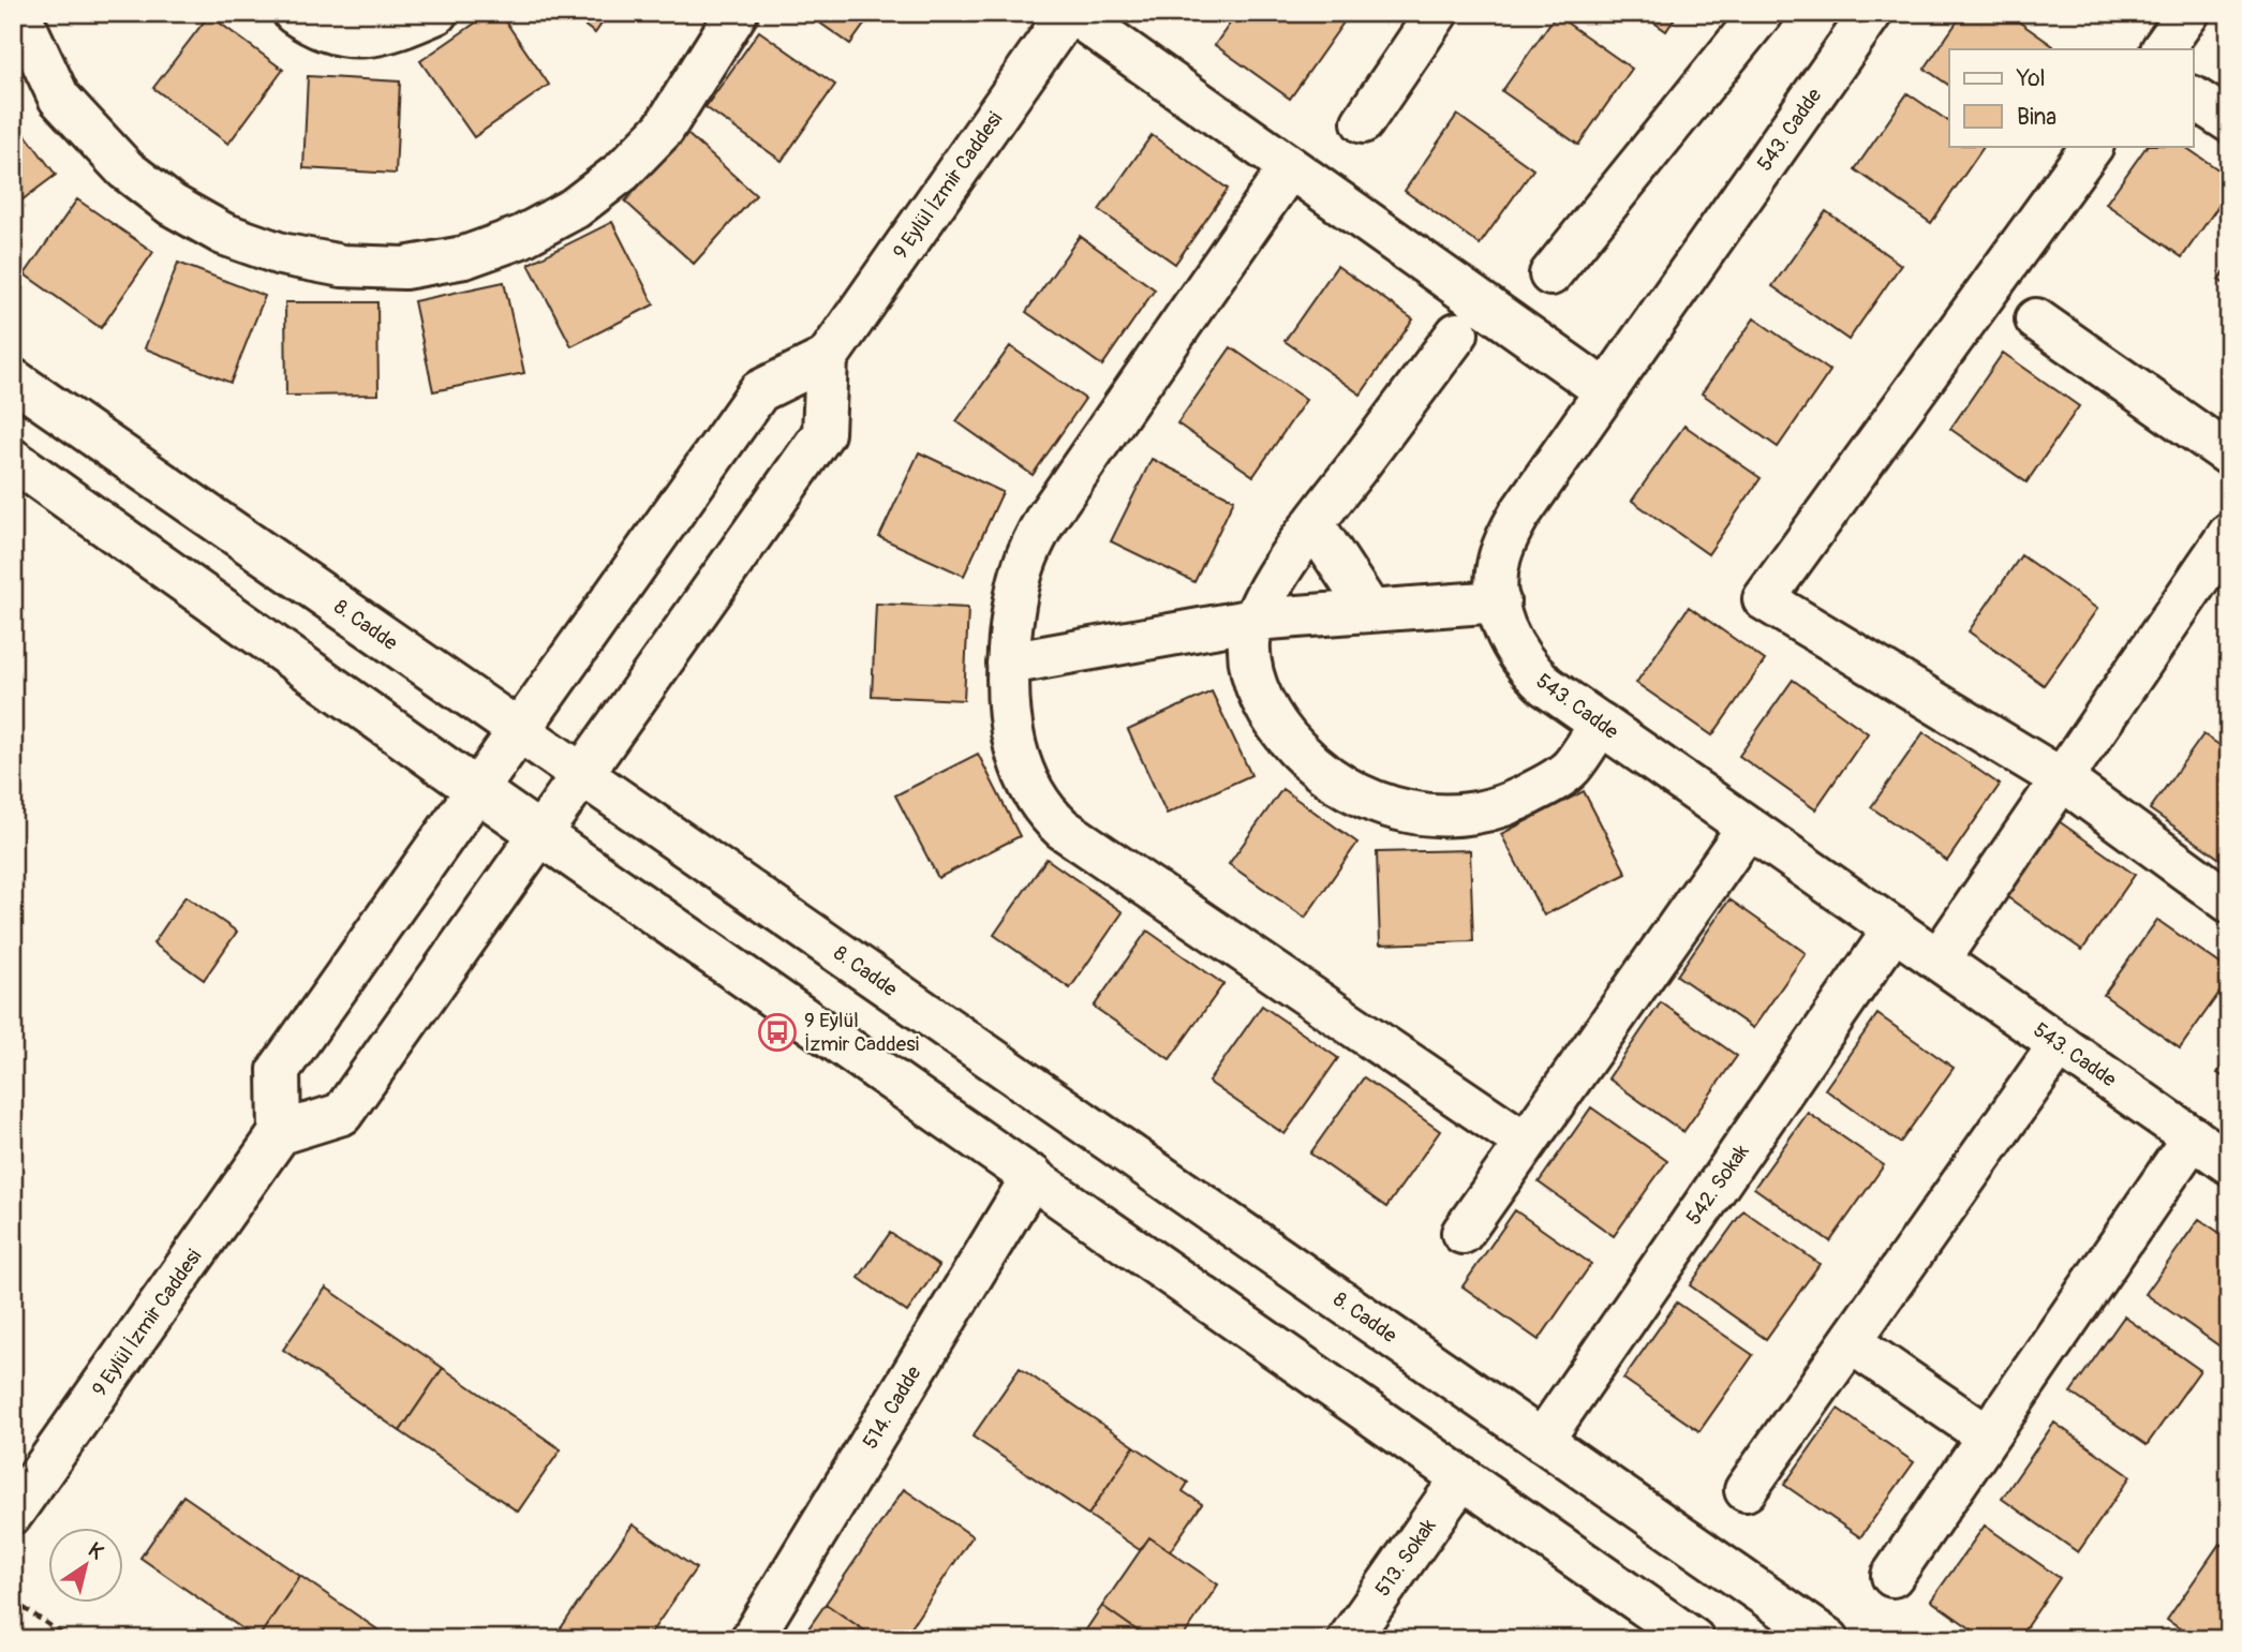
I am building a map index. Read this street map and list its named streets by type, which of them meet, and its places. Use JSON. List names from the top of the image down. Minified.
{"streets":{"street":["543. Cadde","9 Eylül İzmir Caddesi","8. Cadde","542. Sokak","514. Cadde","513. Sokak"]},"crossings":[["543. Cadde","542. Sokak"],["9 Eylül İzmir Caddesi","8. Cadde"],["8. Cadde","542. Sokak"]],"places":{"bus stop":["9 Eylül İzmir Caddesi"]},"legend":["Yol","Bina"],"north":"top right"}
